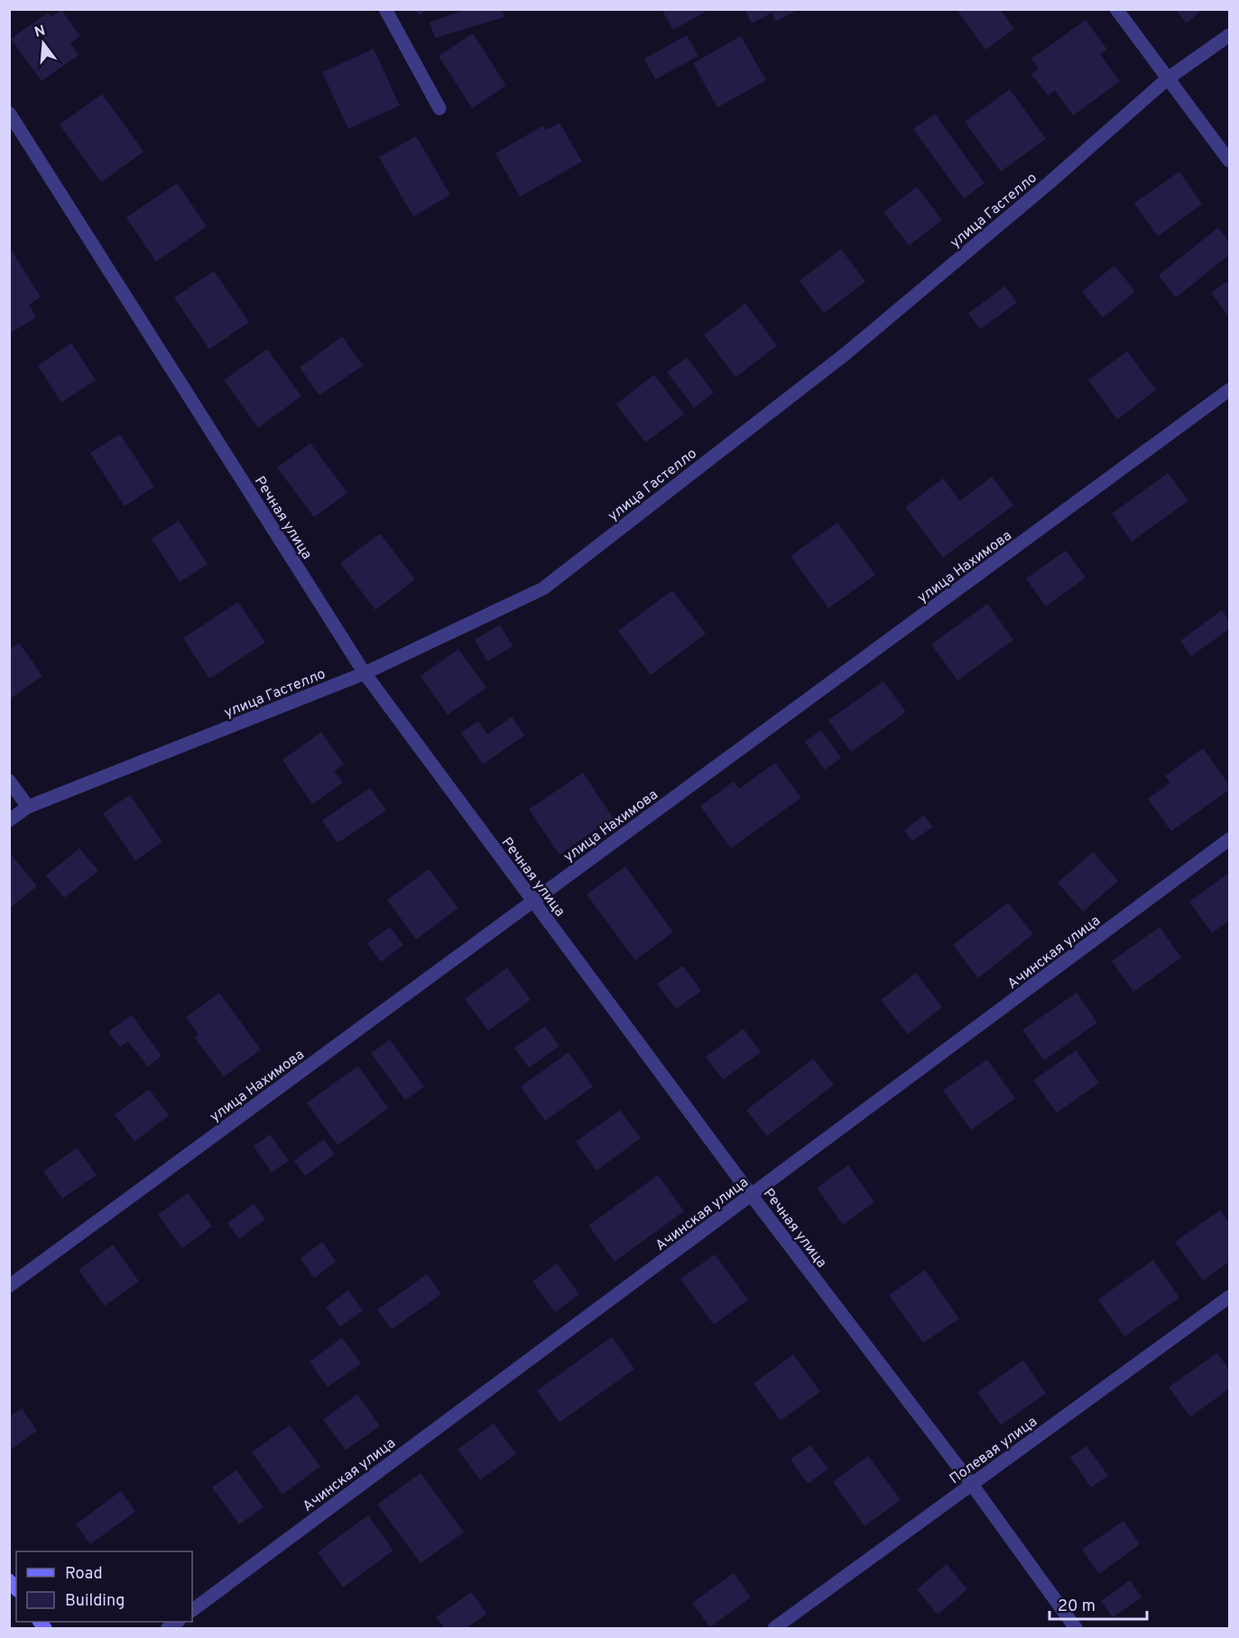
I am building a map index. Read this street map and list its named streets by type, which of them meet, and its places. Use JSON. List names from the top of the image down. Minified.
{"streets":{"street":["улица Гастелло","Речная улица","улица Нахимова","Ачинская улица","Полевая улица"]},"crossings":[["улица Гастелло","Речная улица"],["Речная улица","улица Нахимова"],["Речная улица","Ачинская улица"],["Речная улица","Полевая улица"]],"legend":["Road","Building"],"scale_bar":"20 m","north":"top"}
